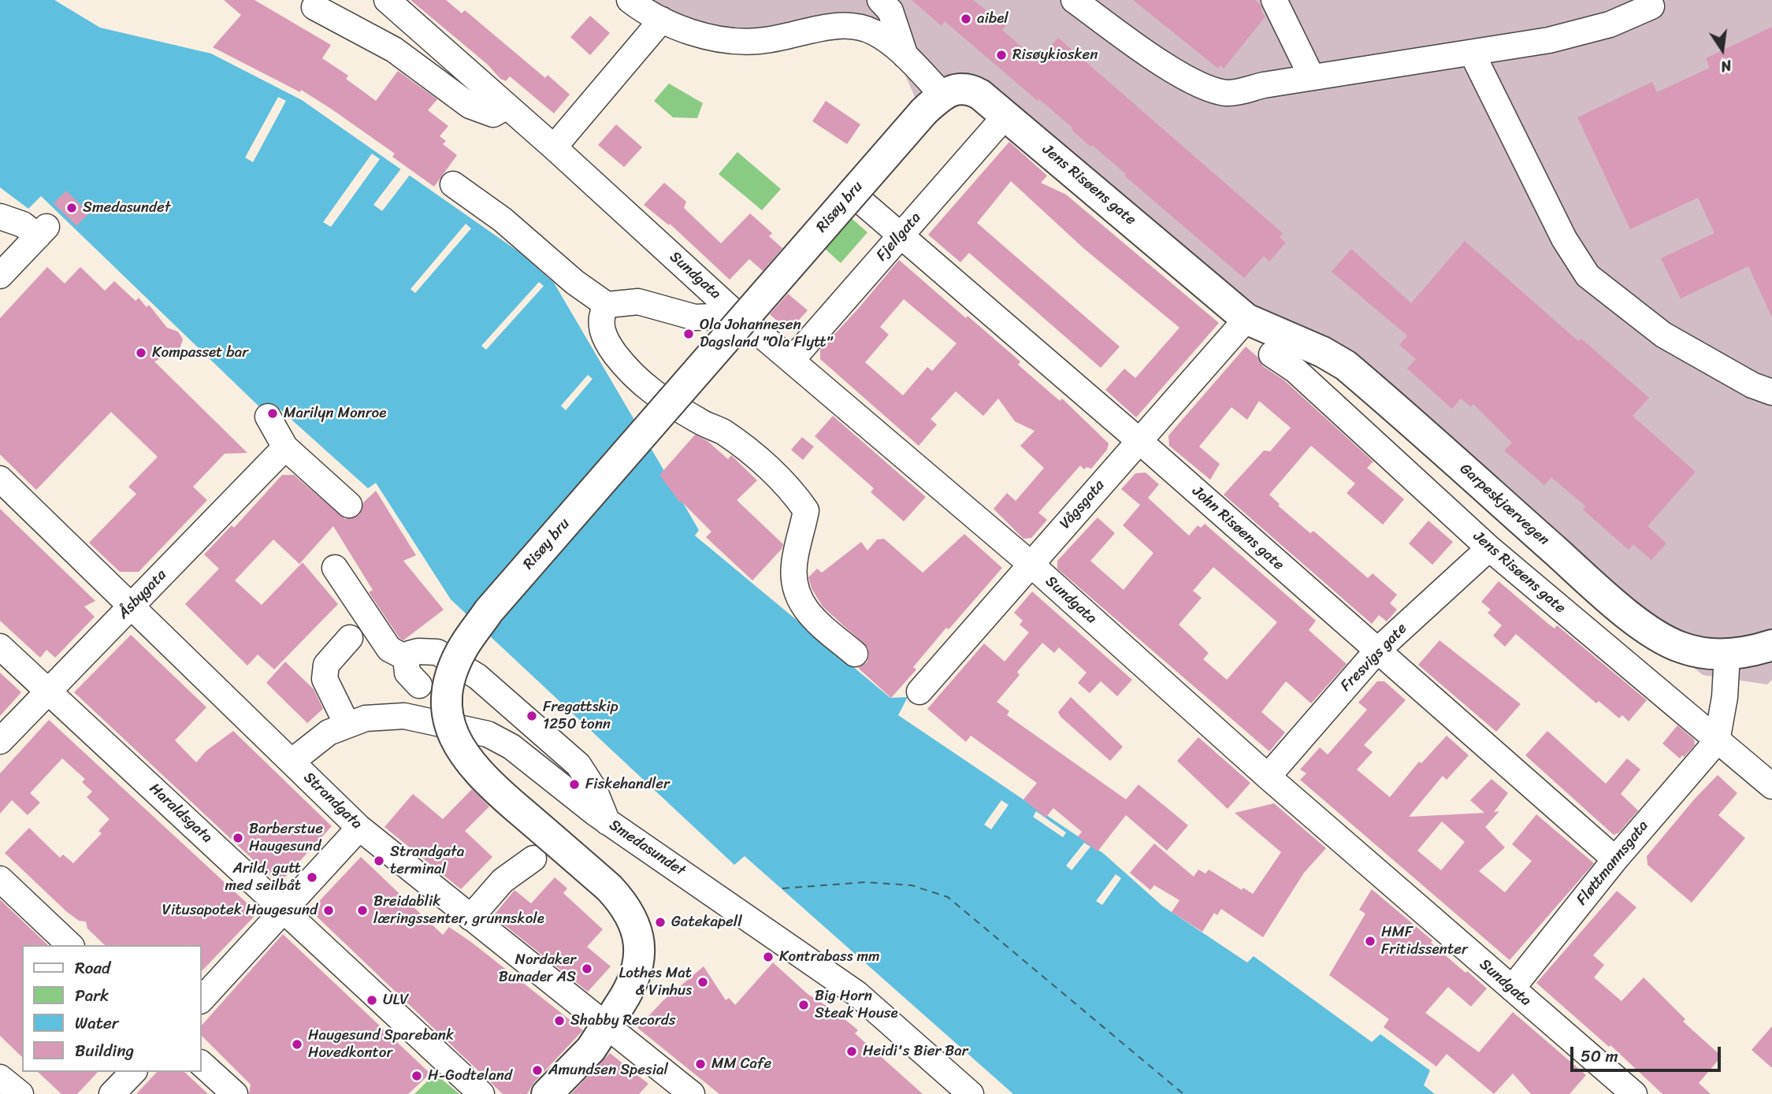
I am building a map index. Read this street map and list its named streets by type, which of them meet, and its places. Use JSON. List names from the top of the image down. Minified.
{"streets":{"main road":["Jens Risøens gate","Risøy bru","Garpeskjærvegen"],"street":["Fjellgata","Sundgata","Vågsgata","John Risøens gate","Åsbygata","Fresvigs gate","Strandgata","Haraldsgata","Smedasundet","Fløttmannsgata"]},"crossings":[["Jens Risøens gate","Risøy bru"],["Jens Risøens gate","Fjellgata"],["Jens Risøens gate","Vågsgata"],["Jens Risøens gate","Garpeskjærvegen"],["Jens Risøens gate","Fresvigs gate"],["Jens Risøens gate","Fløttmannsgata"],["Risøy bru","Strandgata"],["Fjellgata","Sundgata"],["Fjellgata","John Risøens gate"],["Sundgata","Vågsgata"],["Sundgata","Fresvigs gate"],["Sundgata","Fløttmannsgata"],["Vågsgata","Garpeskjærvegen"],["Vågsgata","John Risøens gate"],["John Risøens gate","Fresvigs gate"],["John Risøens gate","Fløttmannsgata"],["Åsbygata","Strandgata"],["Åsbygata","Haraldsgata"],["Strandgata","Smedasundet"]],"places":["aibel","Risøykiosken","Smedasundet","Ola Johannesen Dagsland \"Ola Flytt\"","Kompasset bar","Marilyn Monroe","Fregattskip 1250 tonn","Fiskehandler","Barberstue Haugesund","Strandgata terminal","Arild, gutt med seilbåt","Vitusapotek Haugesund","Breidablik læringssenter, grunnskole","Gatekapell","HMF Fritidssenter","Kontrabass mm","Nordaker Bunader AS","Lothes Mat & Vinhus","ULV","Big Horn Steak House","Shabby Records","Haugesund Sparebank Hovedkontor","Heidi's Bier Bar","MM Cafe","Amundsen Spesial","H-Godteland"],"legend":["Road","Park","Water","Building"],"scale_bar":"50 m","north":"bottom"}
